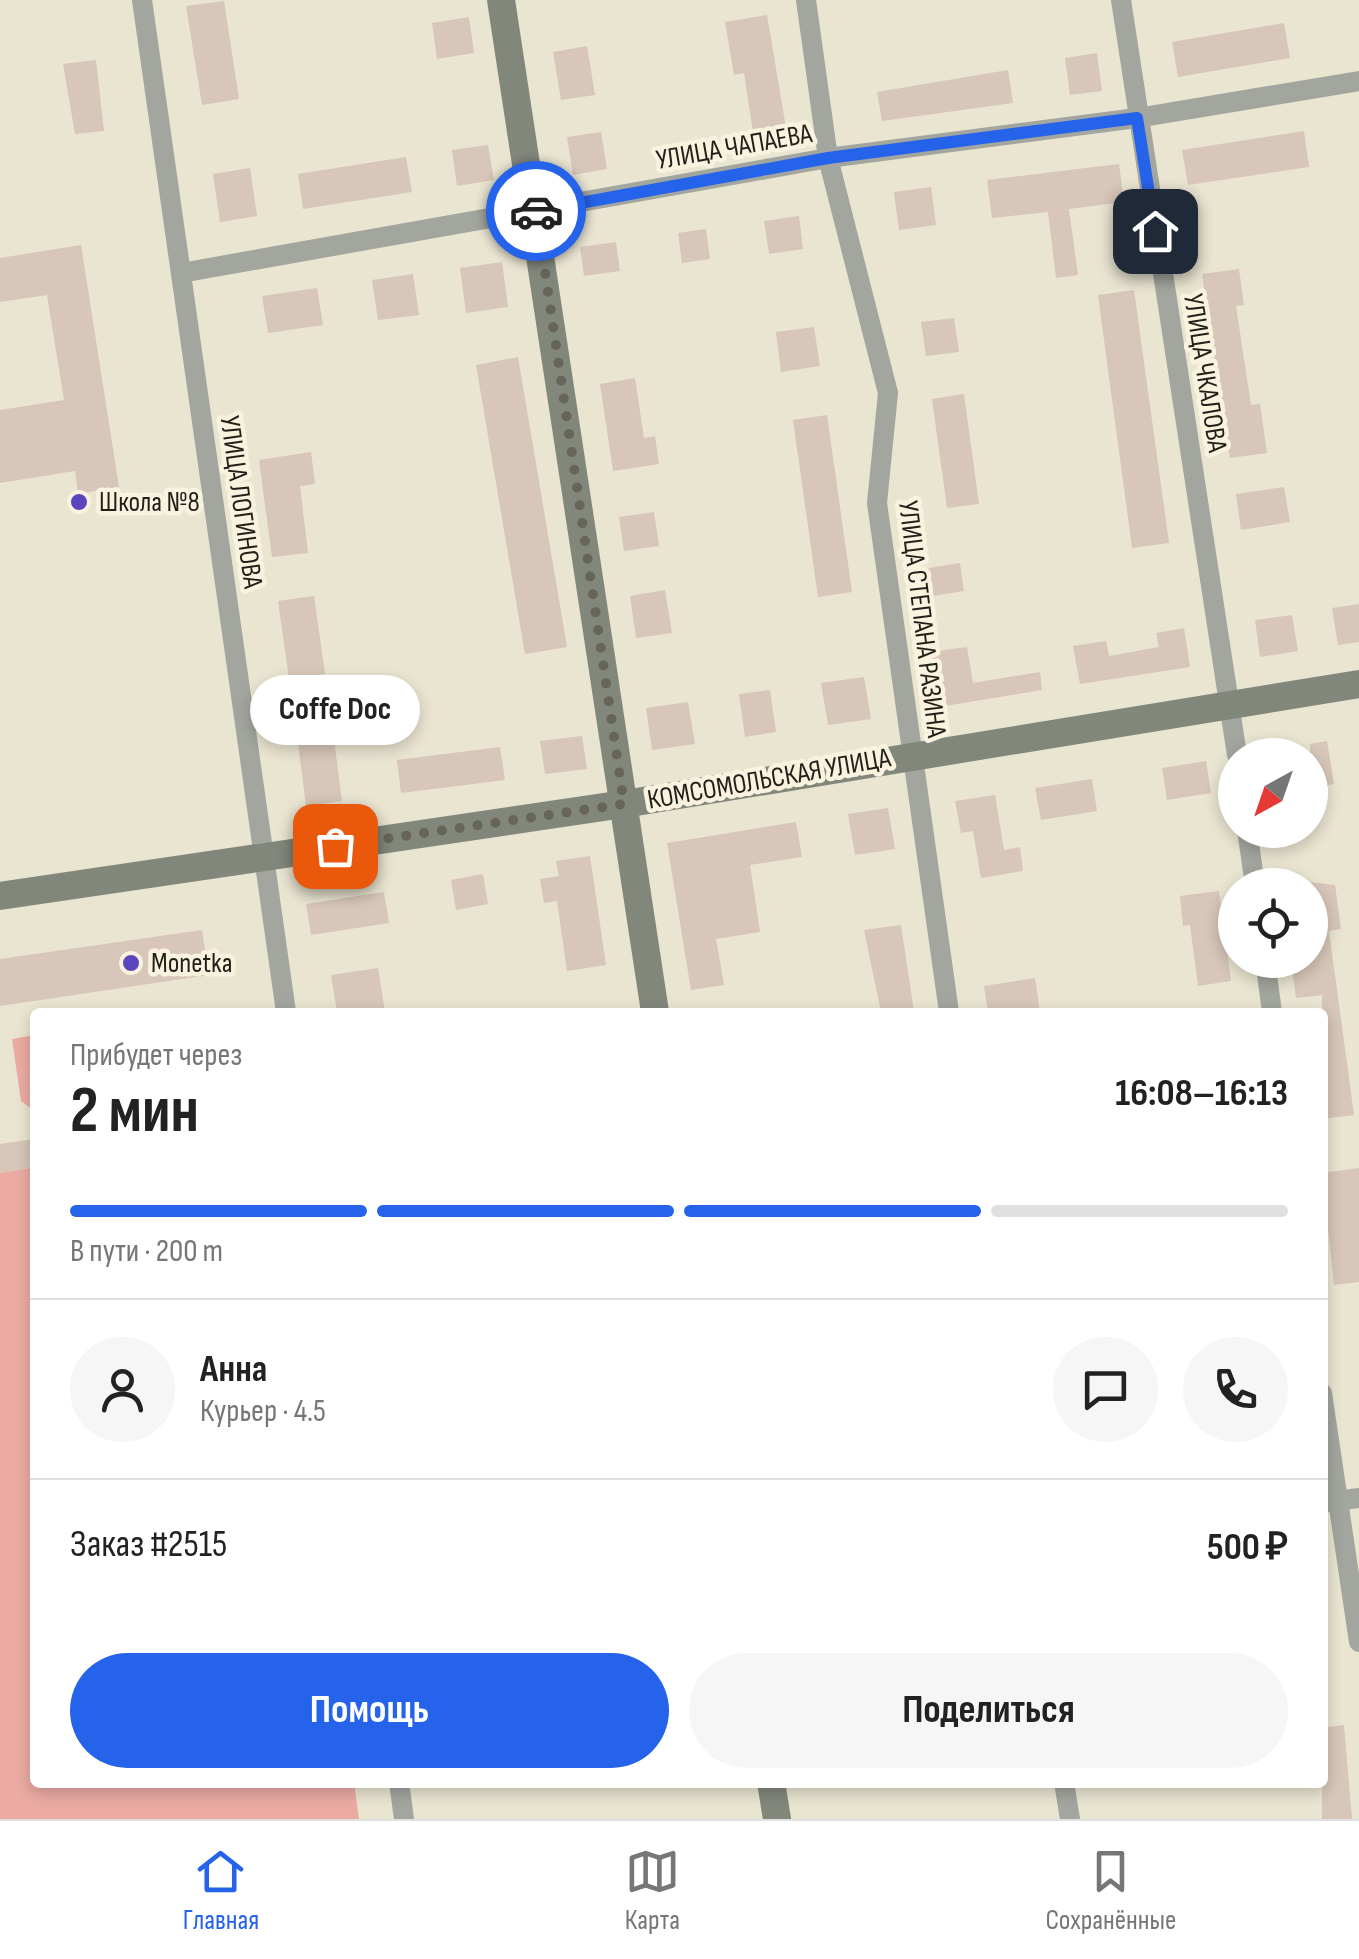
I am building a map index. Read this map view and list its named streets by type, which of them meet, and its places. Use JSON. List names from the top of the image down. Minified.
{"streets":{"street":["УЛИЦА ЧАПАЕВА","УЛИЦА ЧКАЛОВА","УЛИЦА ЛОГИНОВА","УЛИЦА СТЕПАНА РАЗИНА","КОМСОМОЛЬСКАЯ УЛИЦА"]},"crossings":[["УЛИЦА ЧАПАЕВА","УЛИЦА ЧКАЛОВА"],["УЛИЦА ЧАПАЕВА","УЛИЦА ЛОГИНОВА"],["УЛИЦА ЧАПАЕВА","УЛИЦА СТЕПАНА РАЗИНА"],["УЛИЦА ЧКАЛОВА","КОМСОМОЛЬСКАЯ УЛИЦА"],["УЛИЦА ЛОГИНОВА","КОМСОМОЛЬСКАЯ УЛИЦА"],["УЛИЦА СТЕПАНА РАЗИНА","КОМСОМОЛЬСКАЯ УЛИЦА"]],"places":["Школа №8","Coffe Doc","Monetka"],"north":"bottom left","page":{"bubble":"Coffe Doc","heading":["2 мин","Прибудет через","16:08–16:13"],"panel":["Анна","Курьер · 4.5","Заказ #2515","500 ₽"],"bar":"В пути · 200 m","buttons":["Помощь","Поделиться"],"tabs":["Главная","Карта","Сохранённые"]}}
